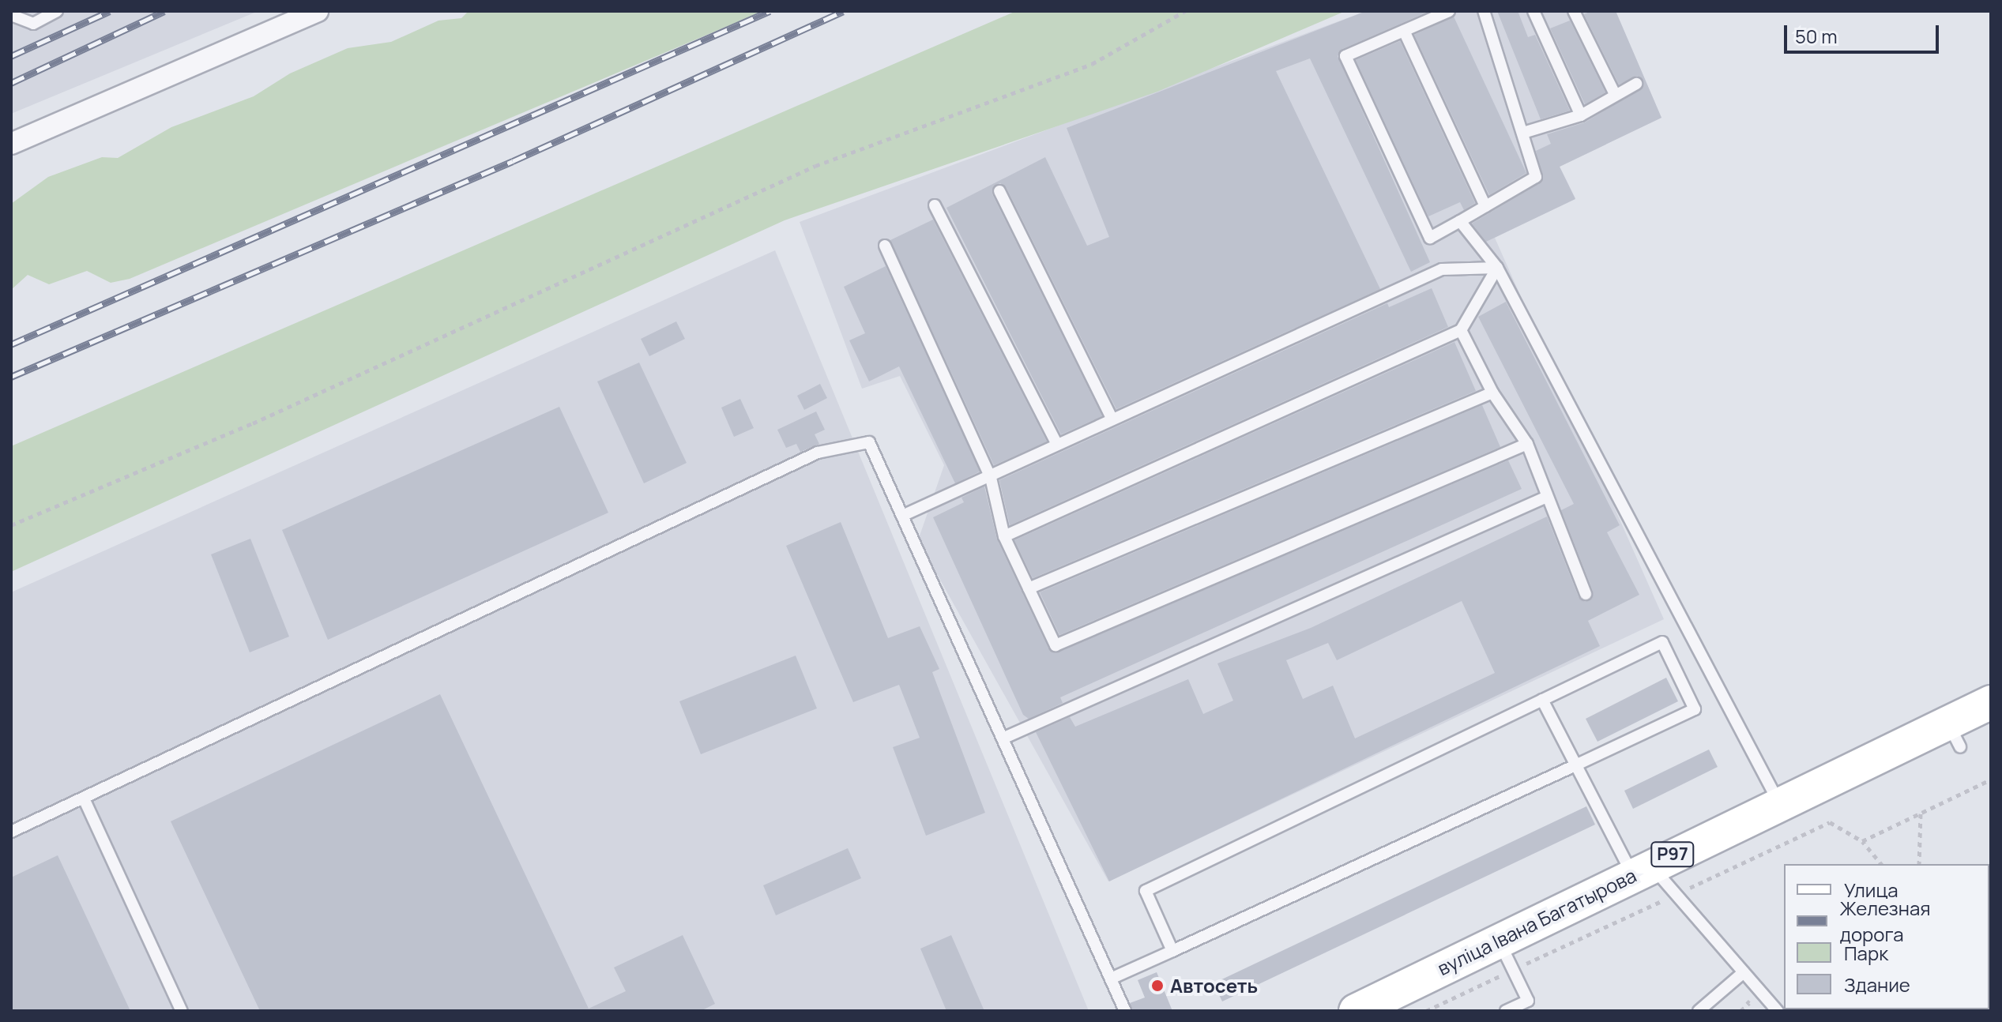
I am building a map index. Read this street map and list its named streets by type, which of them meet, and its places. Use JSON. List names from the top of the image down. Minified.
{"streets":{"main road":["Р97","вуліца Івана Багатырова"]},"places":["Автосеть"],"legend":["Улица","Железная дорога","Парк","Здание"],"scale_bar":"50 m"}
